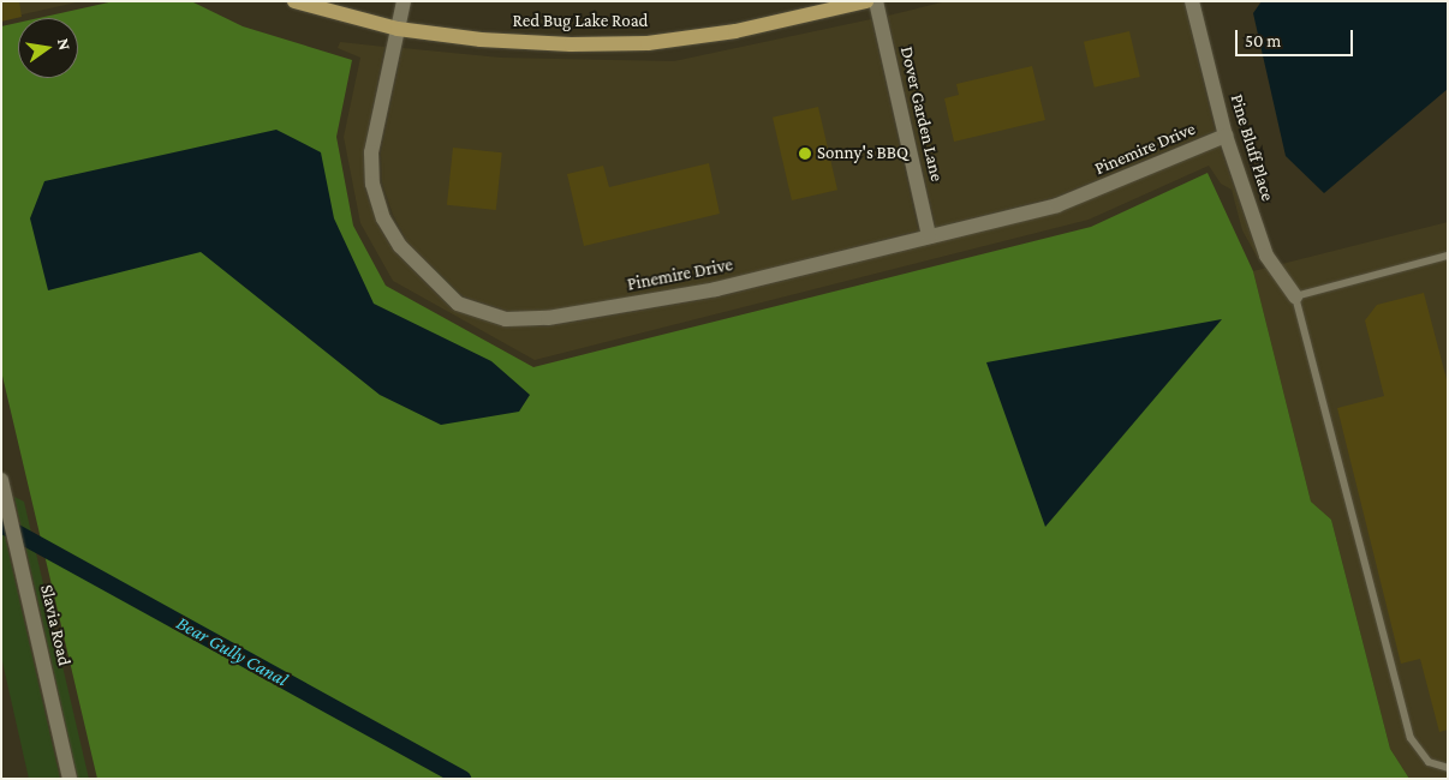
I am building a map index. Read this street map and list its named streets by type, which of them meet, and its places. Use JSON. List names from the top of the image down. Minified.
{"streets":{"main road":["Red Bug Lake Road"],"street":["Dover Garden Lane","Pine Bluff Place","Pinemire Drive","Slavia Road"]},"crossings":[["Red Bug Lake Road","Pinemire Drive"],["Dover Garden Lane","Pinemire Drive"],["Pine Bluff Place","Pinemire Drive"]],"water":["Bear Gully Canal"],"places":["Sonny's BBQ"],"scale_bar":"50 m","north":"right"}
